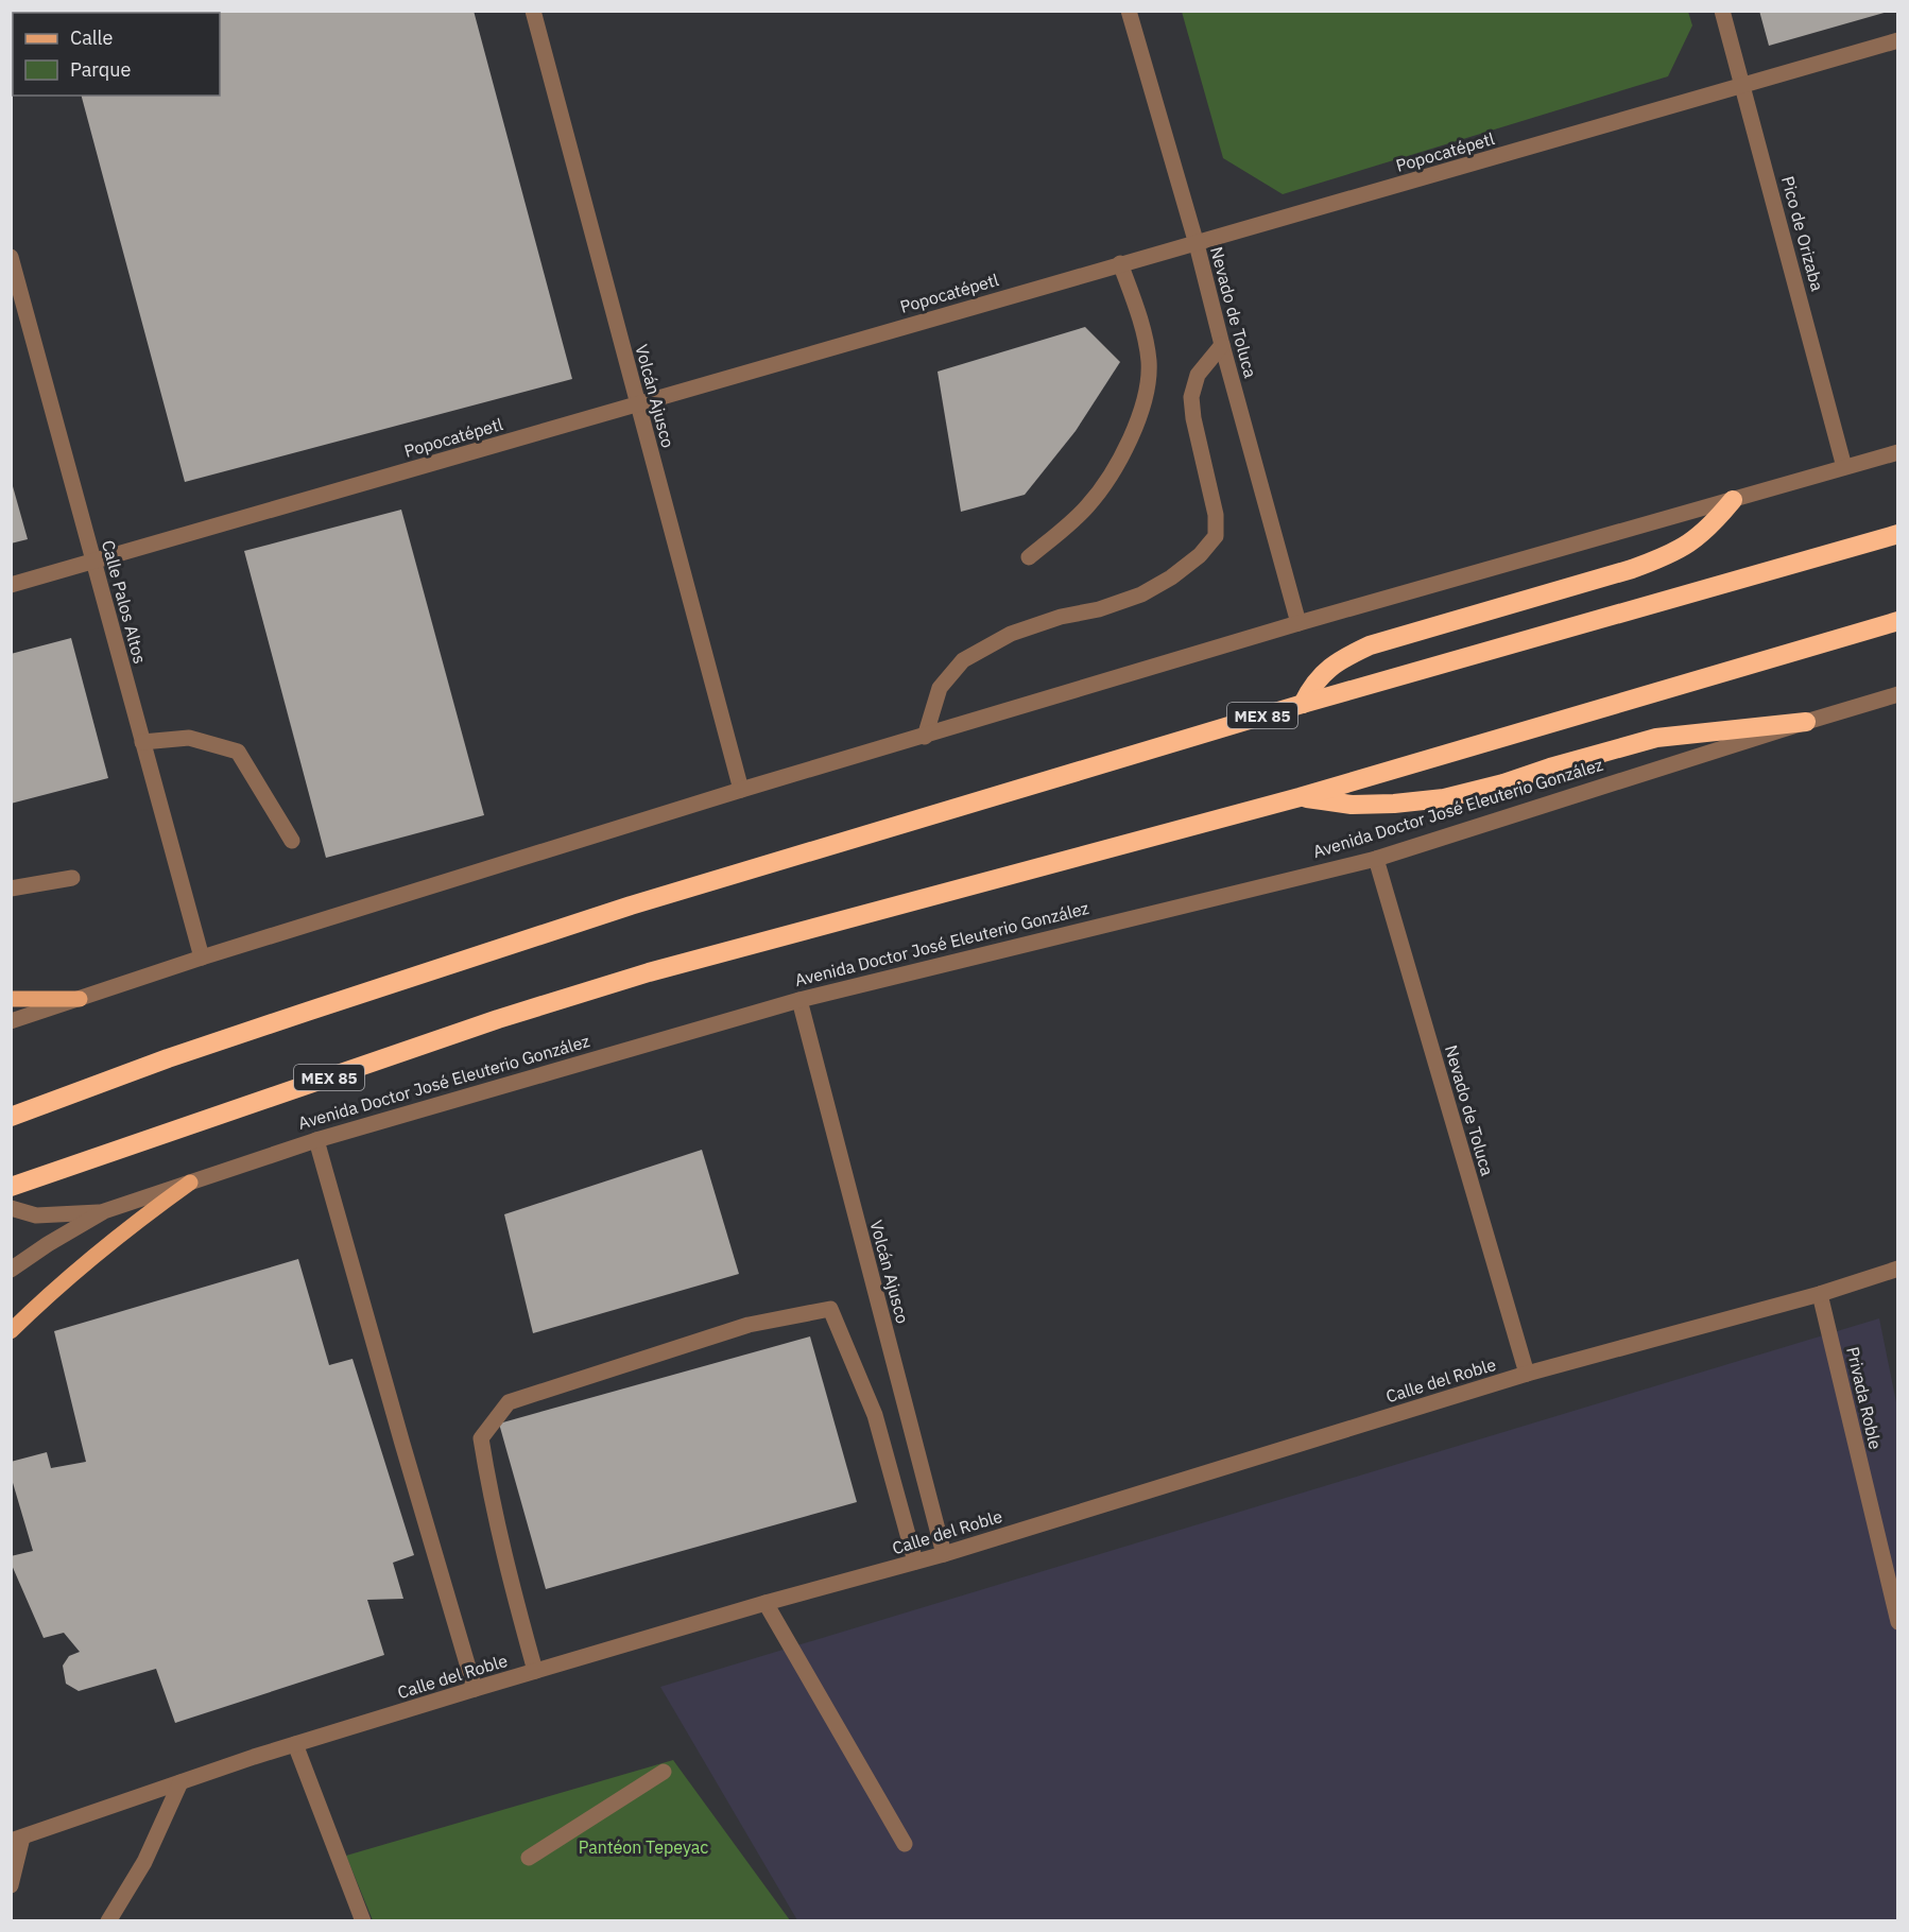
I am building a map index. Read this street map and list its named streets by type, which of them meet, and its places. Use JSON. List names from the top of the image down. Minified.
{"streets":{"highway":["MEX 85","Avenida Doctor José Eleuterio González"],"street":["Popocatépetl","Pico de Orizaba","Nevado de Toluca","Volcán Ajusco","Calle Palos Altos","Calle del Roble","Privada Roble"]},"crossings":[["Popocatépetl","Pico de Orizaba"],["Popocatépetl","Nevado de Toluca"],["Popocatépetl","Volcán Ajusco"],["Popocatépetl","Calle Palos Altos"],["Nevado de Toluca","Avenida Doctor José Eleuterio González"],["Nevado de Toluca","Calle del Roble"],["Volcán Ajusco","Avenida Doctor José Eleuterio González"],["Volcán Ajusco","Calle del Roble"],["Calle del Roble","Privada Roble"]],"parks":["Pantéon Tepeyac"],"legend":["Calle","Parque"]}
